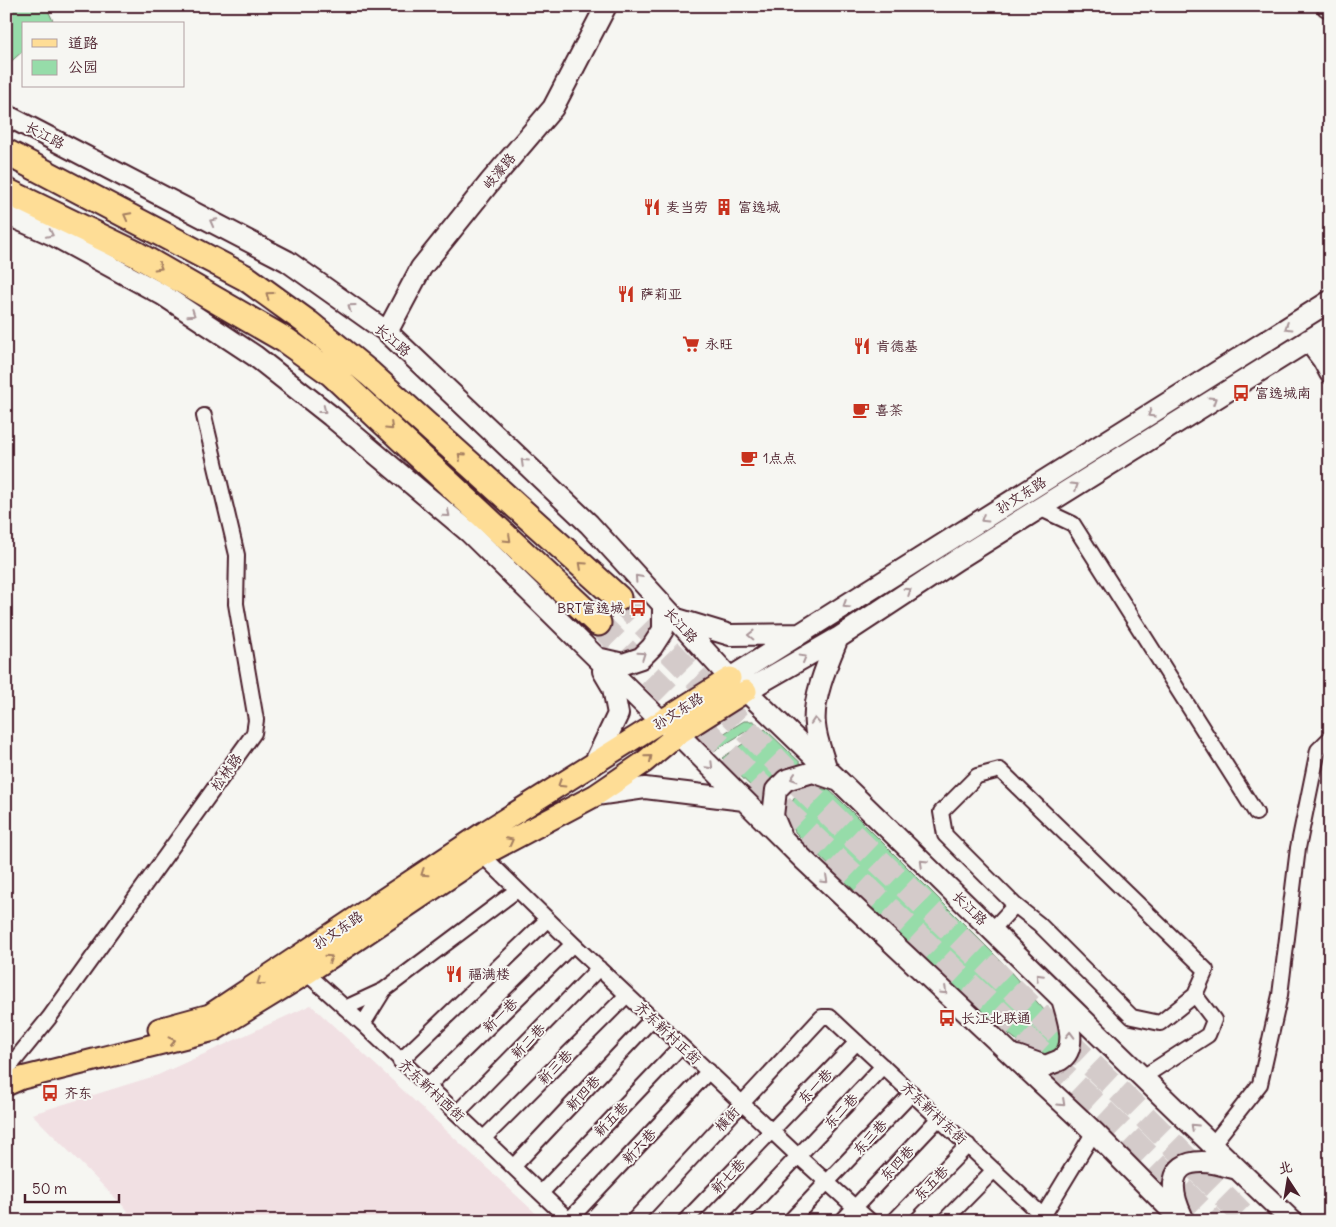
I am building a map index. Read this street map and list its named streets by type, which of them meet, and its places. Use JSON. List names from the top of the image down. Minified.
{"streets":{"main road":["长江路","岐濠路","孙文东路"],"street":["松林路","新一巷","齐东新村正街","新二巷","新三巷","东一巷","齐东新村西街","新四巷","东二巷","齐东新村东街","新五巷","横街","东三巷","新六巷","东四巷","新七巷","东五巷"]},"crossings":[["长江路","岐濠路"],["长江路","孙文东路"],["孙文东路","松林路"],["孙文东路","齐东新村正街"],["孙文东路","齐东新村西街"],["新一巷","齐东新村正街"],["新一巷","齐东新村西街"],["齐东新村正街","新二巷"],["齐东新村正街","新三巷"],["齐东新村正街","东一巷"],["齐东新村正街","新四巷"],["齐东新村正街","东二巷"],["齐东新村正街","新五巷"],["齐东新村正街","横街"],["齐东新村正街","东三巷"],["齐东新村正街","新六巷"],["齐东新村正街","东四巷"],["齐东新村正街","新七巷"],["新二巷","齐东新村西街"],["新三巷","齐东新村西街"],["东一巷","齐东新村东街"],["东一巷","新七巷"],["齐东新村西街","新四巷"],["齐东新村西街","新五巷"],["齐东新村西街","新六巷"],["东二巷","齐东新村东街"],["齐东新村东街","横街"],["齐东新村东街","东三巷"],["齐东新村东街","东四巷"],["齐东新村东街","东五巷"]],"places":{"restaurant":["麦当劳","萨莉亚","肯德基","福满楼"],"building":["富逸城"],"supermarket":["永旺"],"bus stop":["富逸城南","BRT富逸城","长江北联通","齐东"],"cafe":["喜茶","1点点"]},"legend":["道路","公园"],"scale_bar":"50 m","north":"top"}
